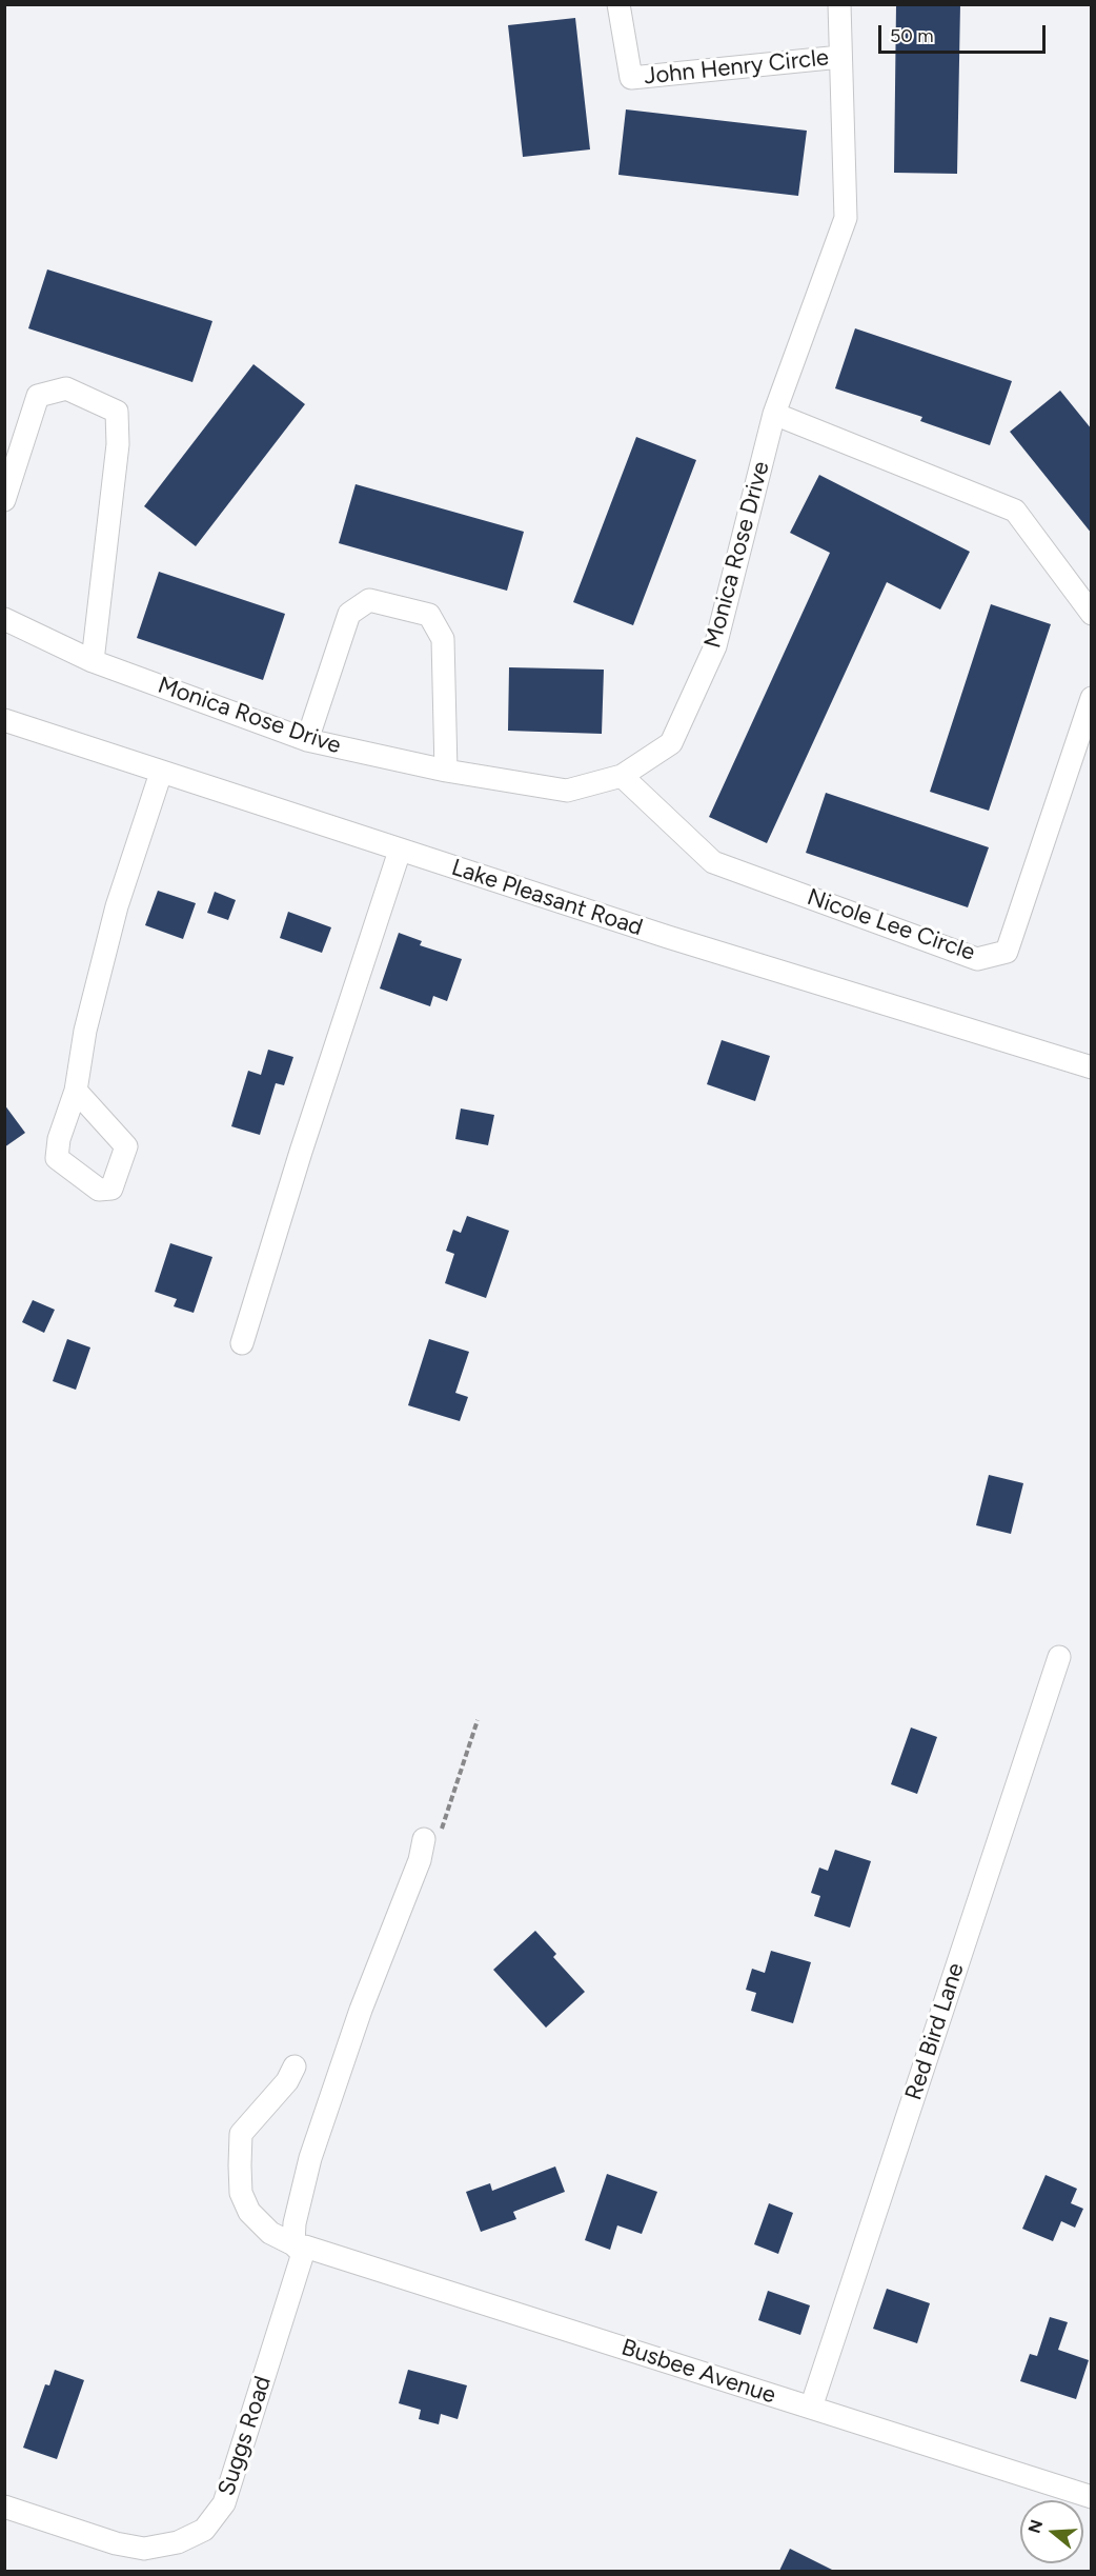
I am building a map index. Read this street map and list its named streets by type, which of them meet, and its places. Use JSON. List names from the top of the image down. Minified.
{"streets":{"street":["John Henry Circle","Monica Rose Drive","Lake Pleasant Road","Nicole Lee Circle","Red Bird Lane","Busbee Avenue","Suggs Road"]},"crossings":[["John Henry Circle","Monica Rose Drive"],["Monica Rose Drive","Nicole Lee Circle"],["Red Bird Lane","Busbee Avenue"],["Busbee Avenue","Suggs Road"]],"scale_bar":"50 m","north":"left"}
